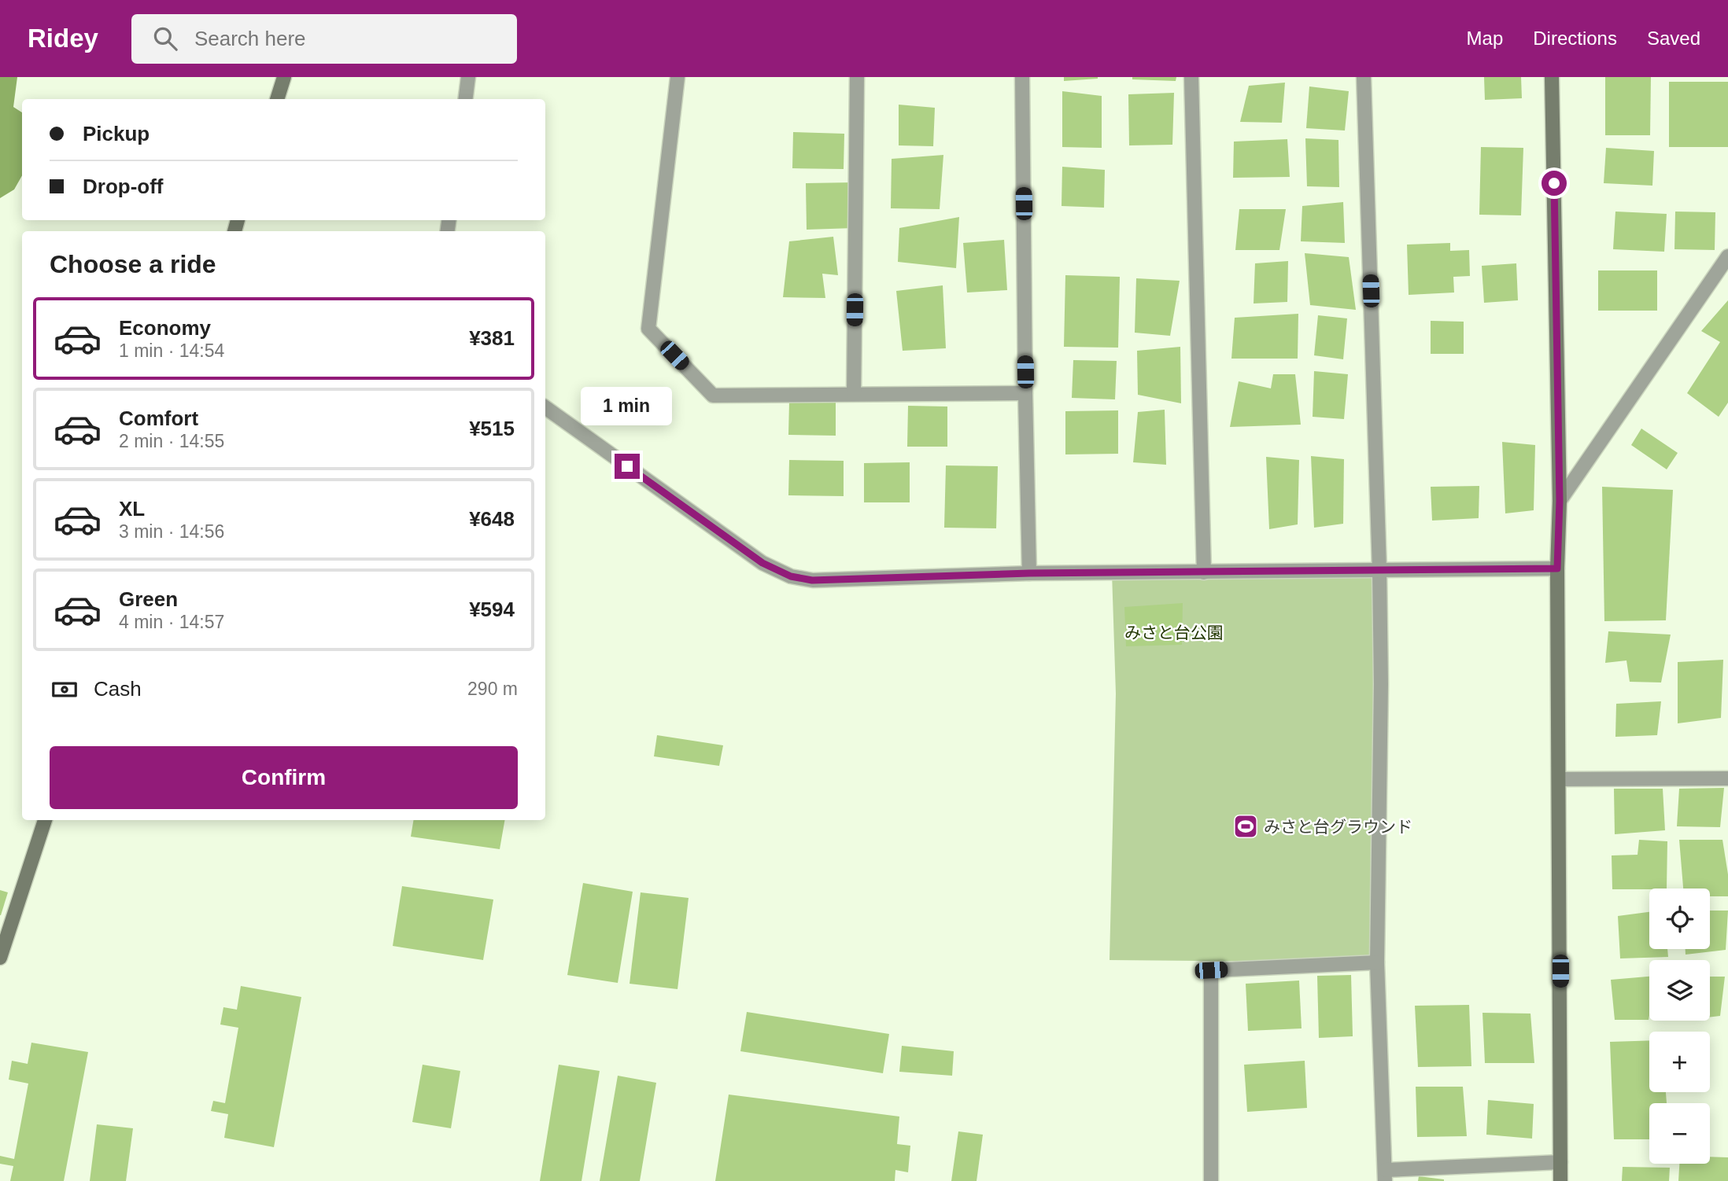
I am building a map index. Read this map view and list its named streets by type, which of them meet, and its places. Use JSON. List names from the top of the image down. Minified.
{"parks":["みさと台公園"],"places":{"sports":["みさと台グラウンド"]},"page":{"header":"Ridey","search":"Search here","nav":["Map","Directions","Saved"],"banner":["Pickup","Drop-off"],"heading":"Choose a ride","list":[{"name":"Economy","note":"1 min · 14:54","value":"¥381"},{"name":"Comfort","note":"2 min · 14:55","value":"¥515"},{"name":"XL","note":"3 min · 14:56","value":"¥648"},{"name":"Green","note":"4 min · 14:57","value":"¥594"}],"bubble":"1 min","pay":["Cash","290 m"],"buttons":"Confirm","map_buttons":["+","−"]}}
